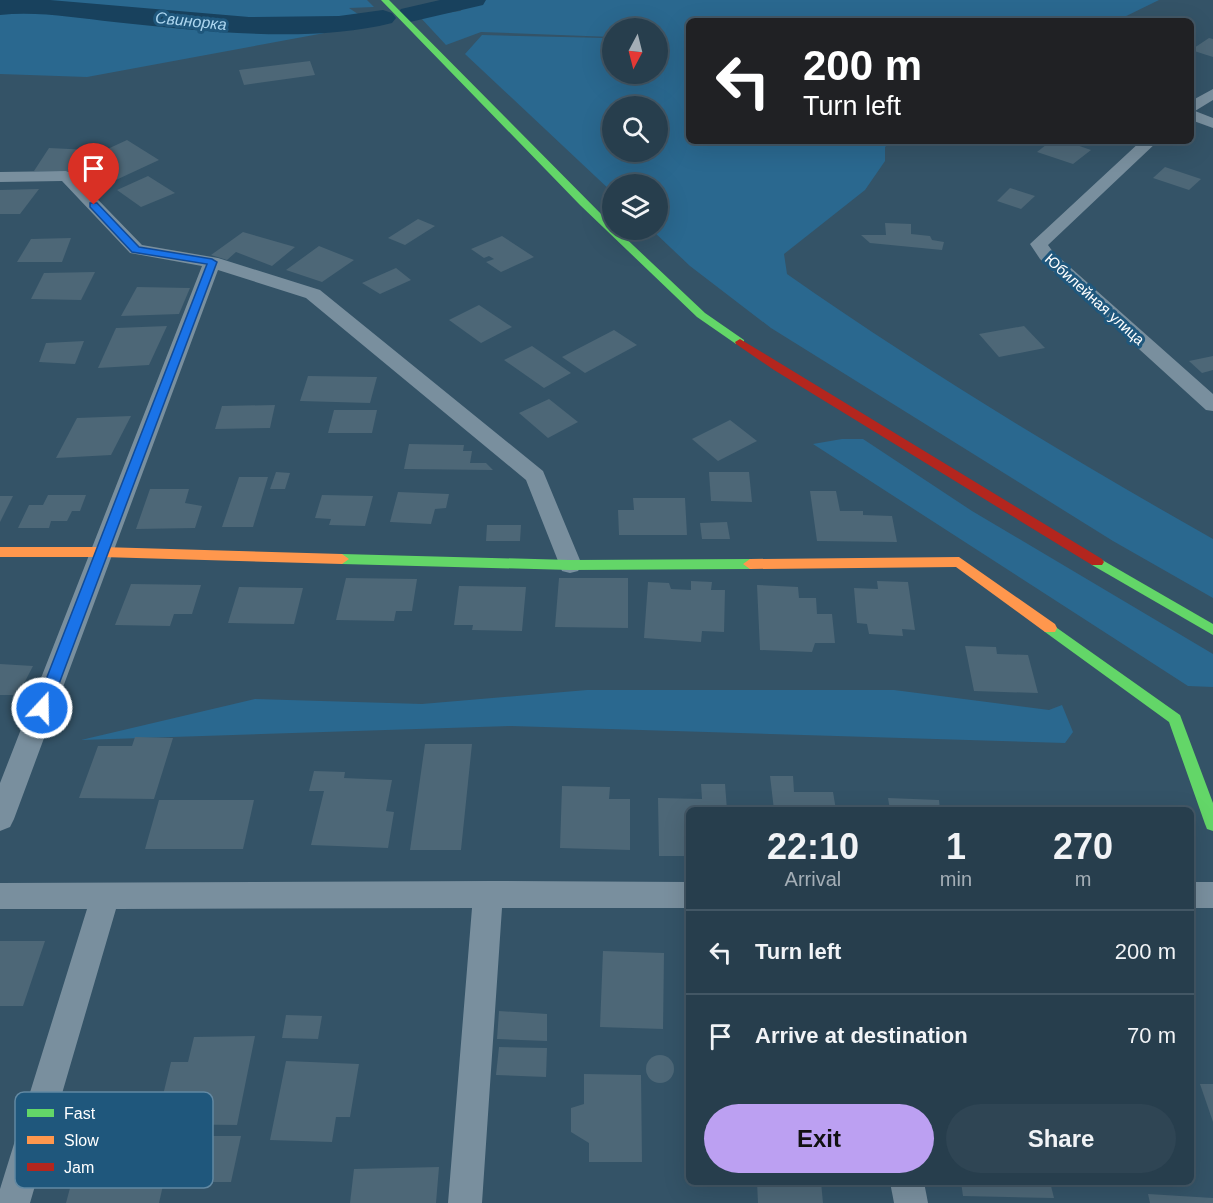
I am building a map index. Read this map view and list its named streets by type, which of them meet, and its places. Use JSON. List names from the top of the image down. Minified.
{"streets":{"street":["Юбилейная улица"]},"water":["Свинорка"],"legend":["Fast","Slow","Jam"],"north":"bottom","page":{"turn":["200 m","Turn left"],"eta":["22:10","Arrival","1","min","270","m"],"list":[{"name":"Turn left","value":"200 m"},{"name":"Arrive at destination","value":"70 m"}],"buttons":["Exit","Share"]}}
